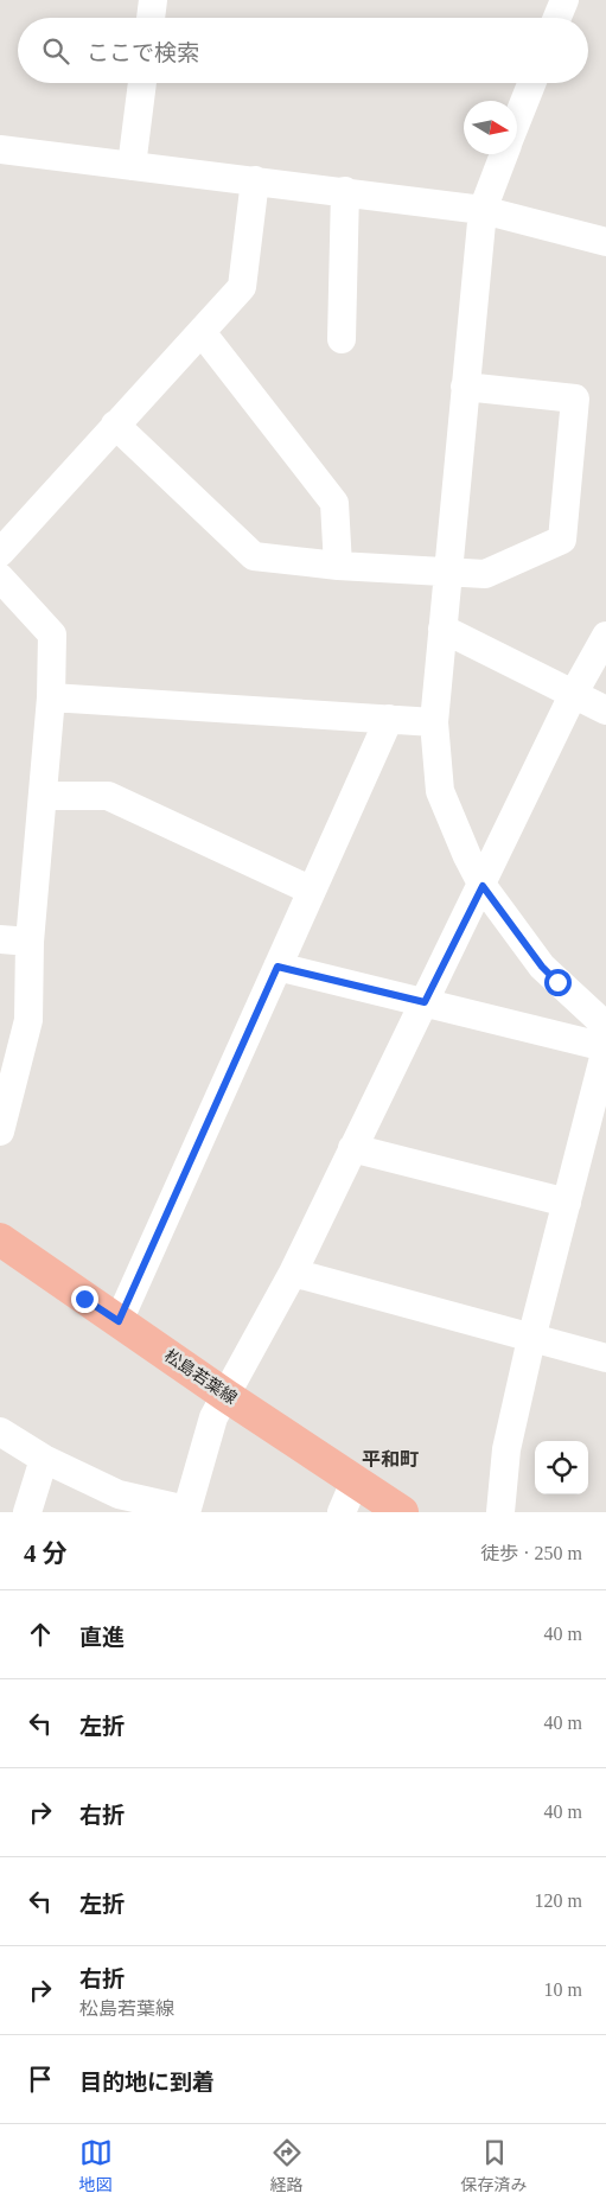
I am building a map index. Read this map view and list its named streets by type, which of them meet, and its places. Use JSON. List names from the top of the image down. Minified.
{"streets":{"main road":["松島若葉線"]},"districts":["平和町"],"north":"right","page":{"search":"ここで検索","heading":["4 分","徒歩 · 250 m"],"list":[["直進","40 m"],["左折","40 m"],["右折","40 m"],["左折","120 m"],["右折","松島若葉線","10 m"],"目的地に到着"],"nav":["地図","経路","保存済み"]}}
